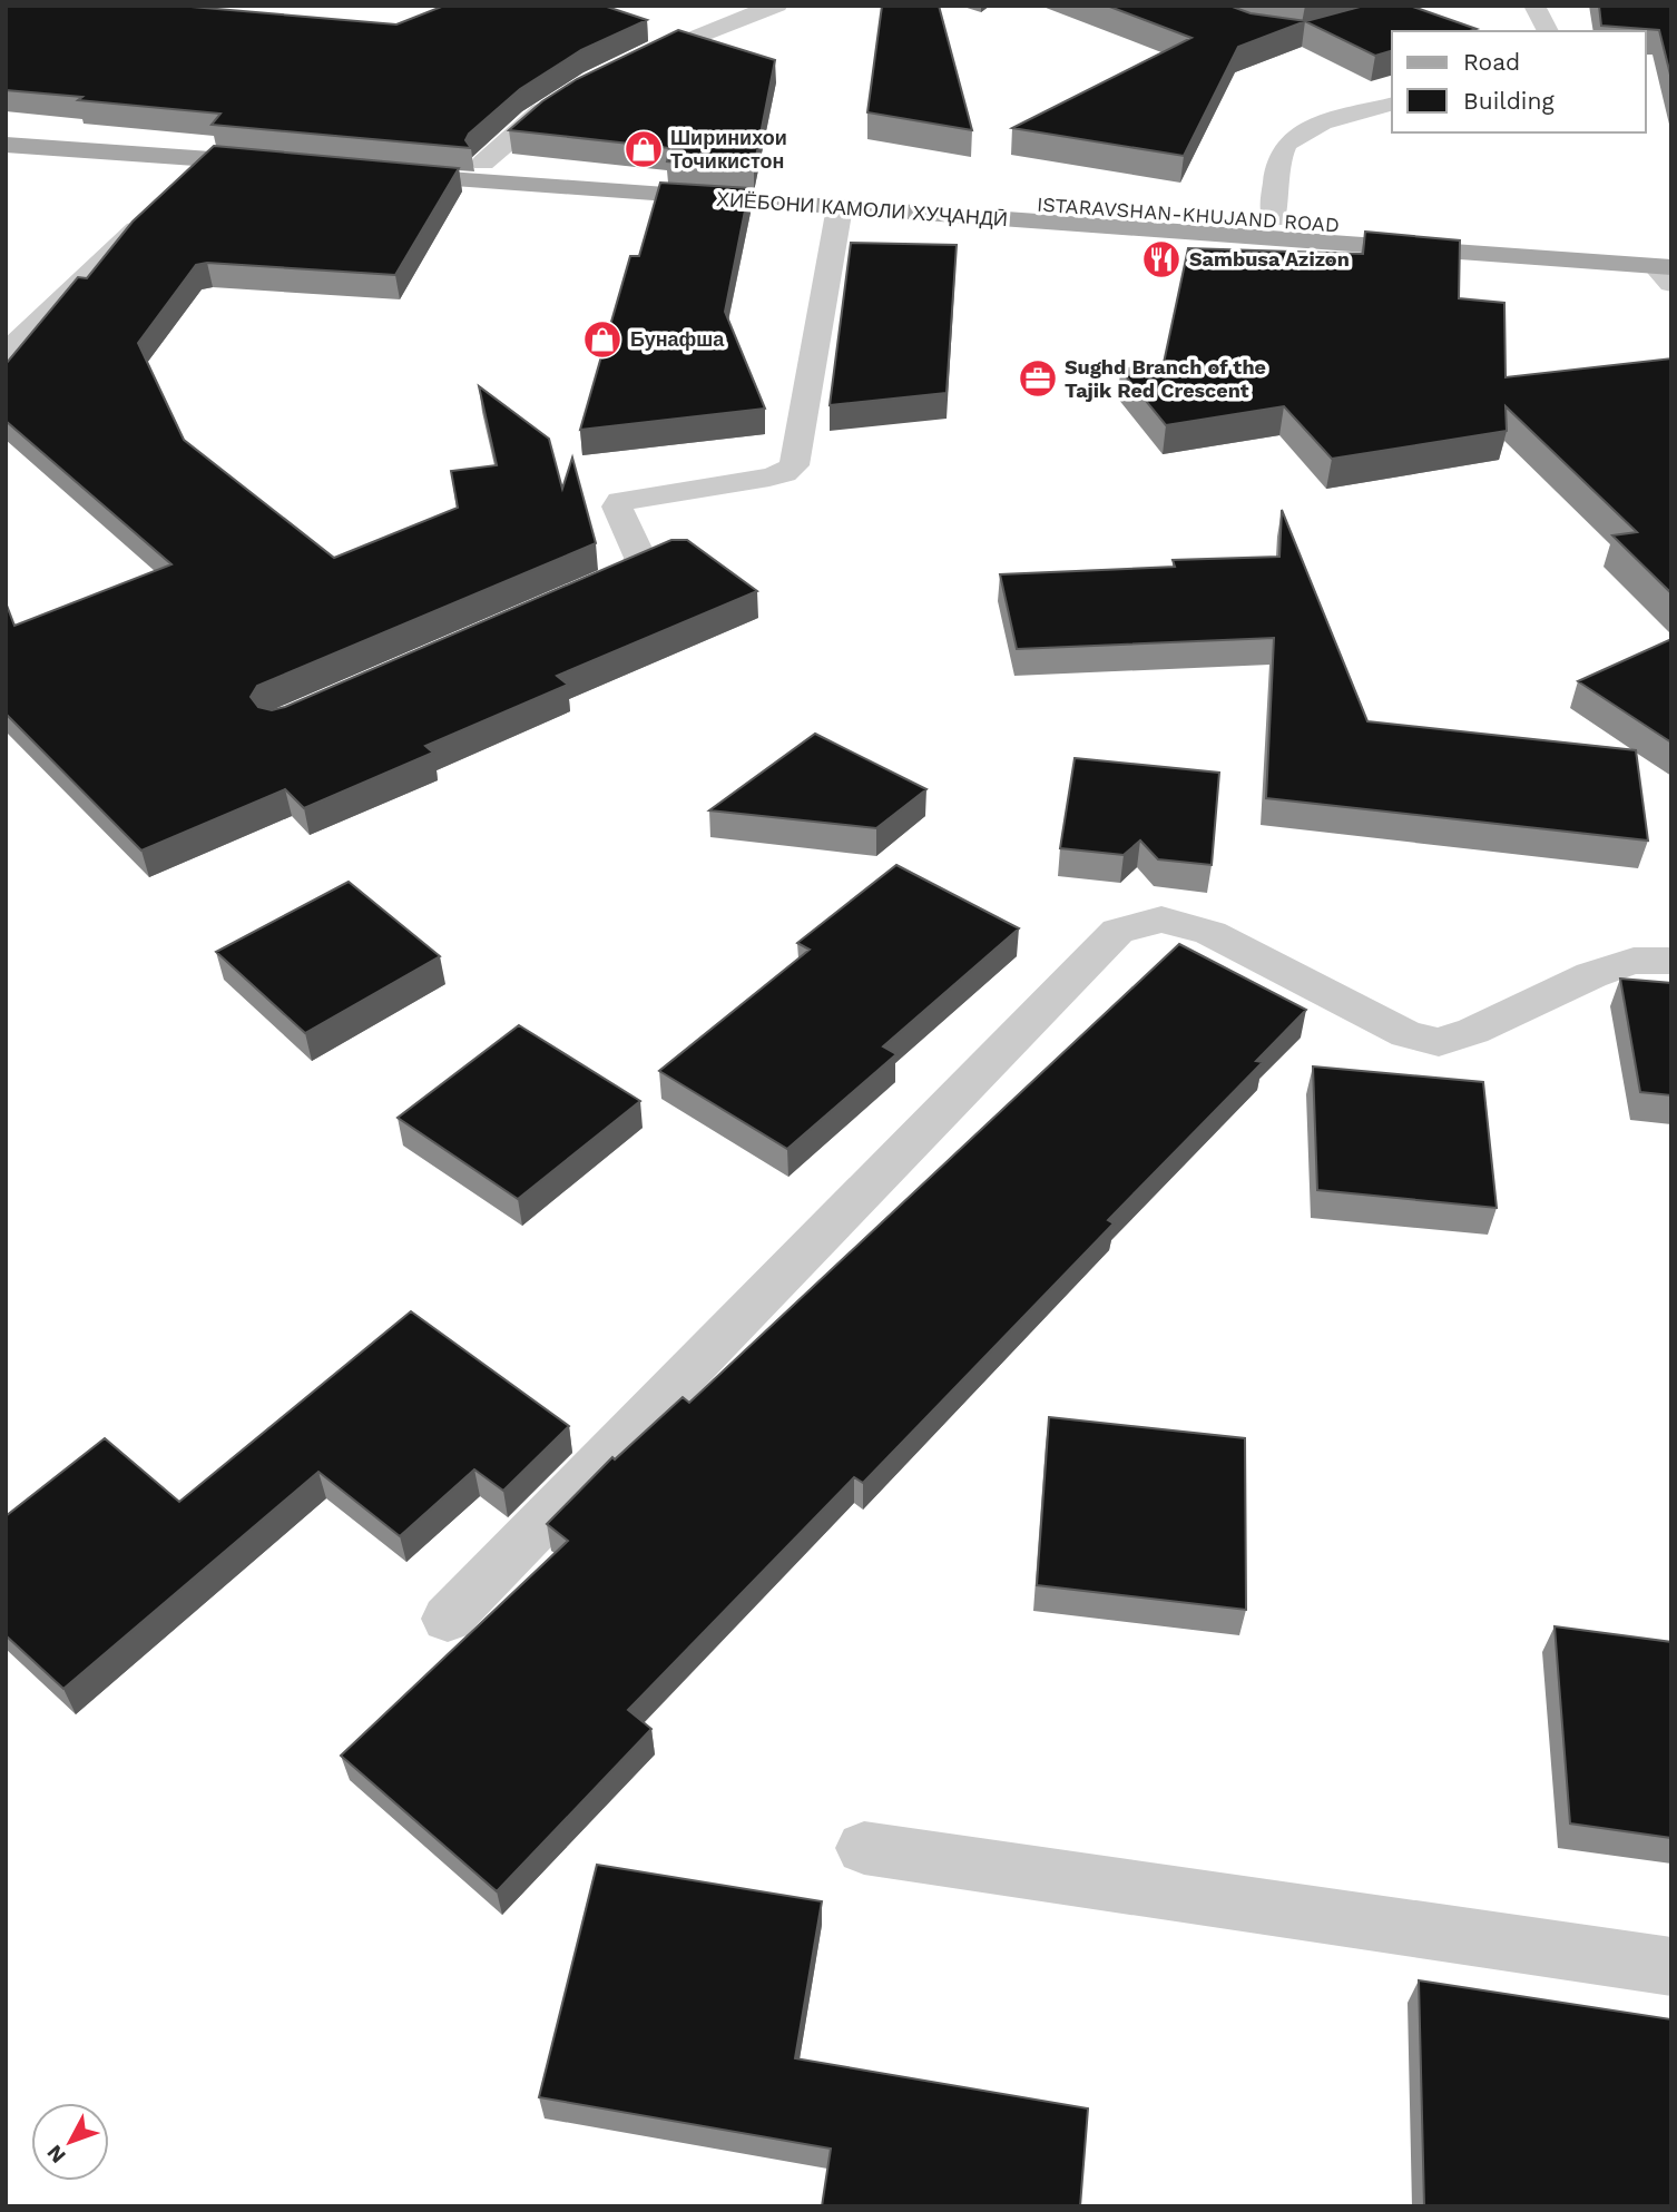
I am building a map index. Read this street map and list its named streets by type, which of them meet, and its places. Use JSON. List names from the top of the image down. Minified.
{"streets":{"main road":["ХИЁБОНИ КАМОЛИ ХУҶАНДӢ","ISTARAVSHAN-KHUJAND ROAD"]},"crossings":[["ХИЁБОНИ КАМОЛИ ХУҶАНДӢ","ISTARAVSHAN-KHUJAND ROAD"]],"places":{"shop":["Ширинихои Точикистон","Бунафша"],"restaurant":["Sambusa Azizon"],"office":["Sughd Branch of the Tajik Red Crescent"]},"legend":["Road","Building"],"north":"bottom left"}
